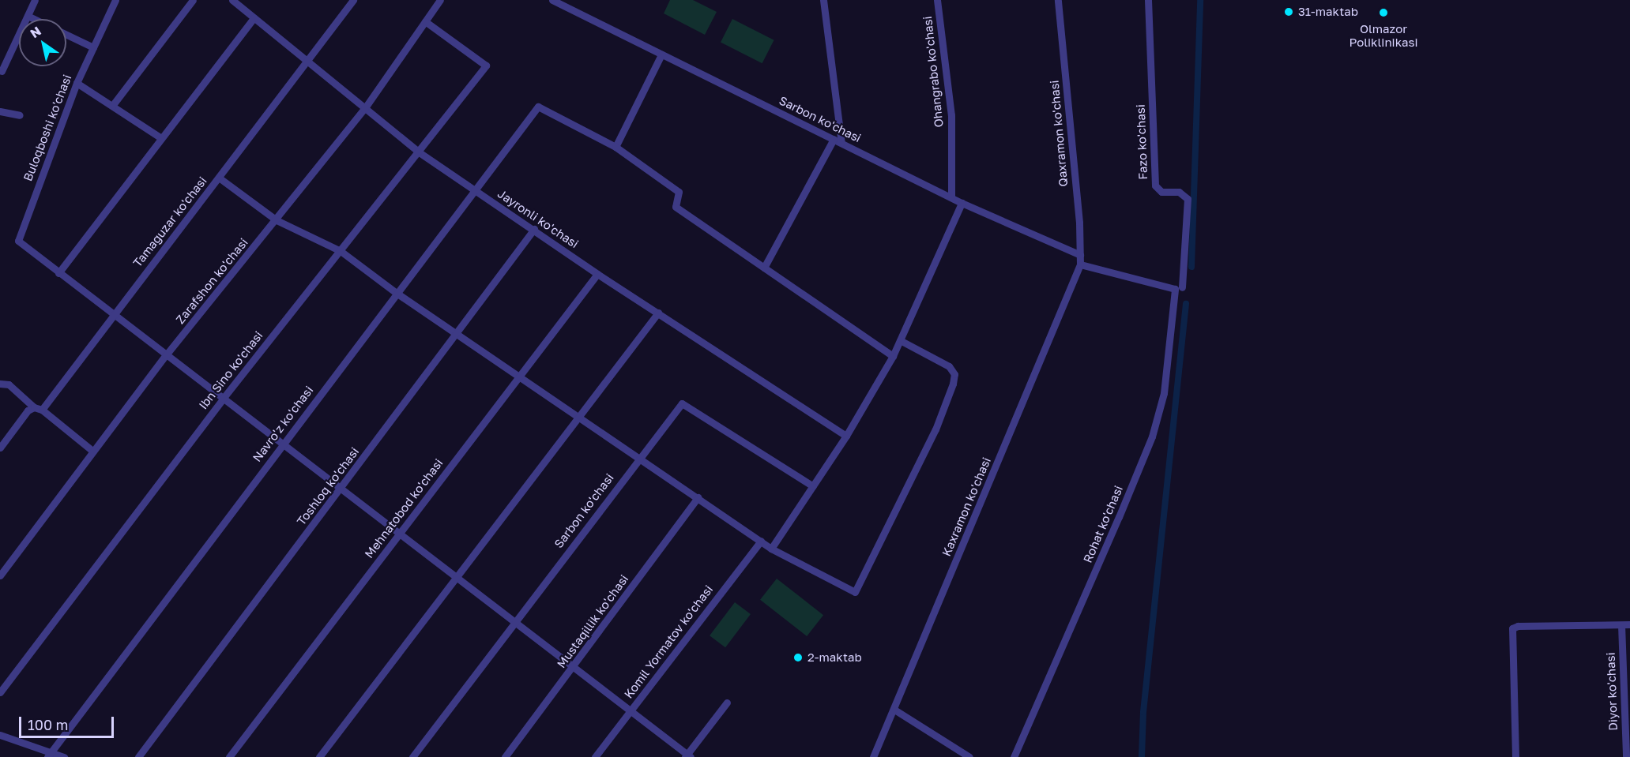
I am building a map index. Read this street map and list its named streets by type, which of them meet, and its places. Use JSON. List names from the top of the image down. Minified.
{"streets":{"street":["Ohangrabo ko'chasi","Sarbon ko'chasi","Buloqboshi ko'chasi","Qaxramon ko'chasi","Fazo ko'chasi","Jayronli ko'chasi","Tamaguzar ko'chasi","Zarafshon ko'chasi","Ibn Sino ko'chasi","Navro'z ko'chasi","Toshloq ko'chasi","Kaxramon ko'chasi","Mehnatobod ko'chasi","Rohat ko'chasi","Mustaqillik ko'chasi","Komil Yormatov ko'chasi","Diyor ko'chasi"]},"crossings":[["Ohangrabo ko'chasi","Sarbon ko'chasi"],["Sarbon ko'chasi","Qaxramon ko'chasi"],["Qaxramon ko'chasi","Kaxramon ko'chasi"],["Fazo ko'chasi","Rohat ko'chasi"],["Jayronli ko'chasi","Tamaguzar ko'chasi"],["Jayronli ko'chasi","Zarafshon ko'chasi"],["Jayronli ko'chasi","Ibn Sino ko'chasi"],["Jayronli ko'chasi","Navro'z ko'chasi"],["Jayronli ko'chasi","Toshloq ko'chasi"],["Jayronli ko'chasi","Mehnatobod ko'chasi"],["Zarafshon ko'chasi","Ibn Sino ko'chasi"]],"places":["31-maktab","Olmazor Poliklinikasi","2-maktab"],"scale_bar":"100 m","north":"top left"}
